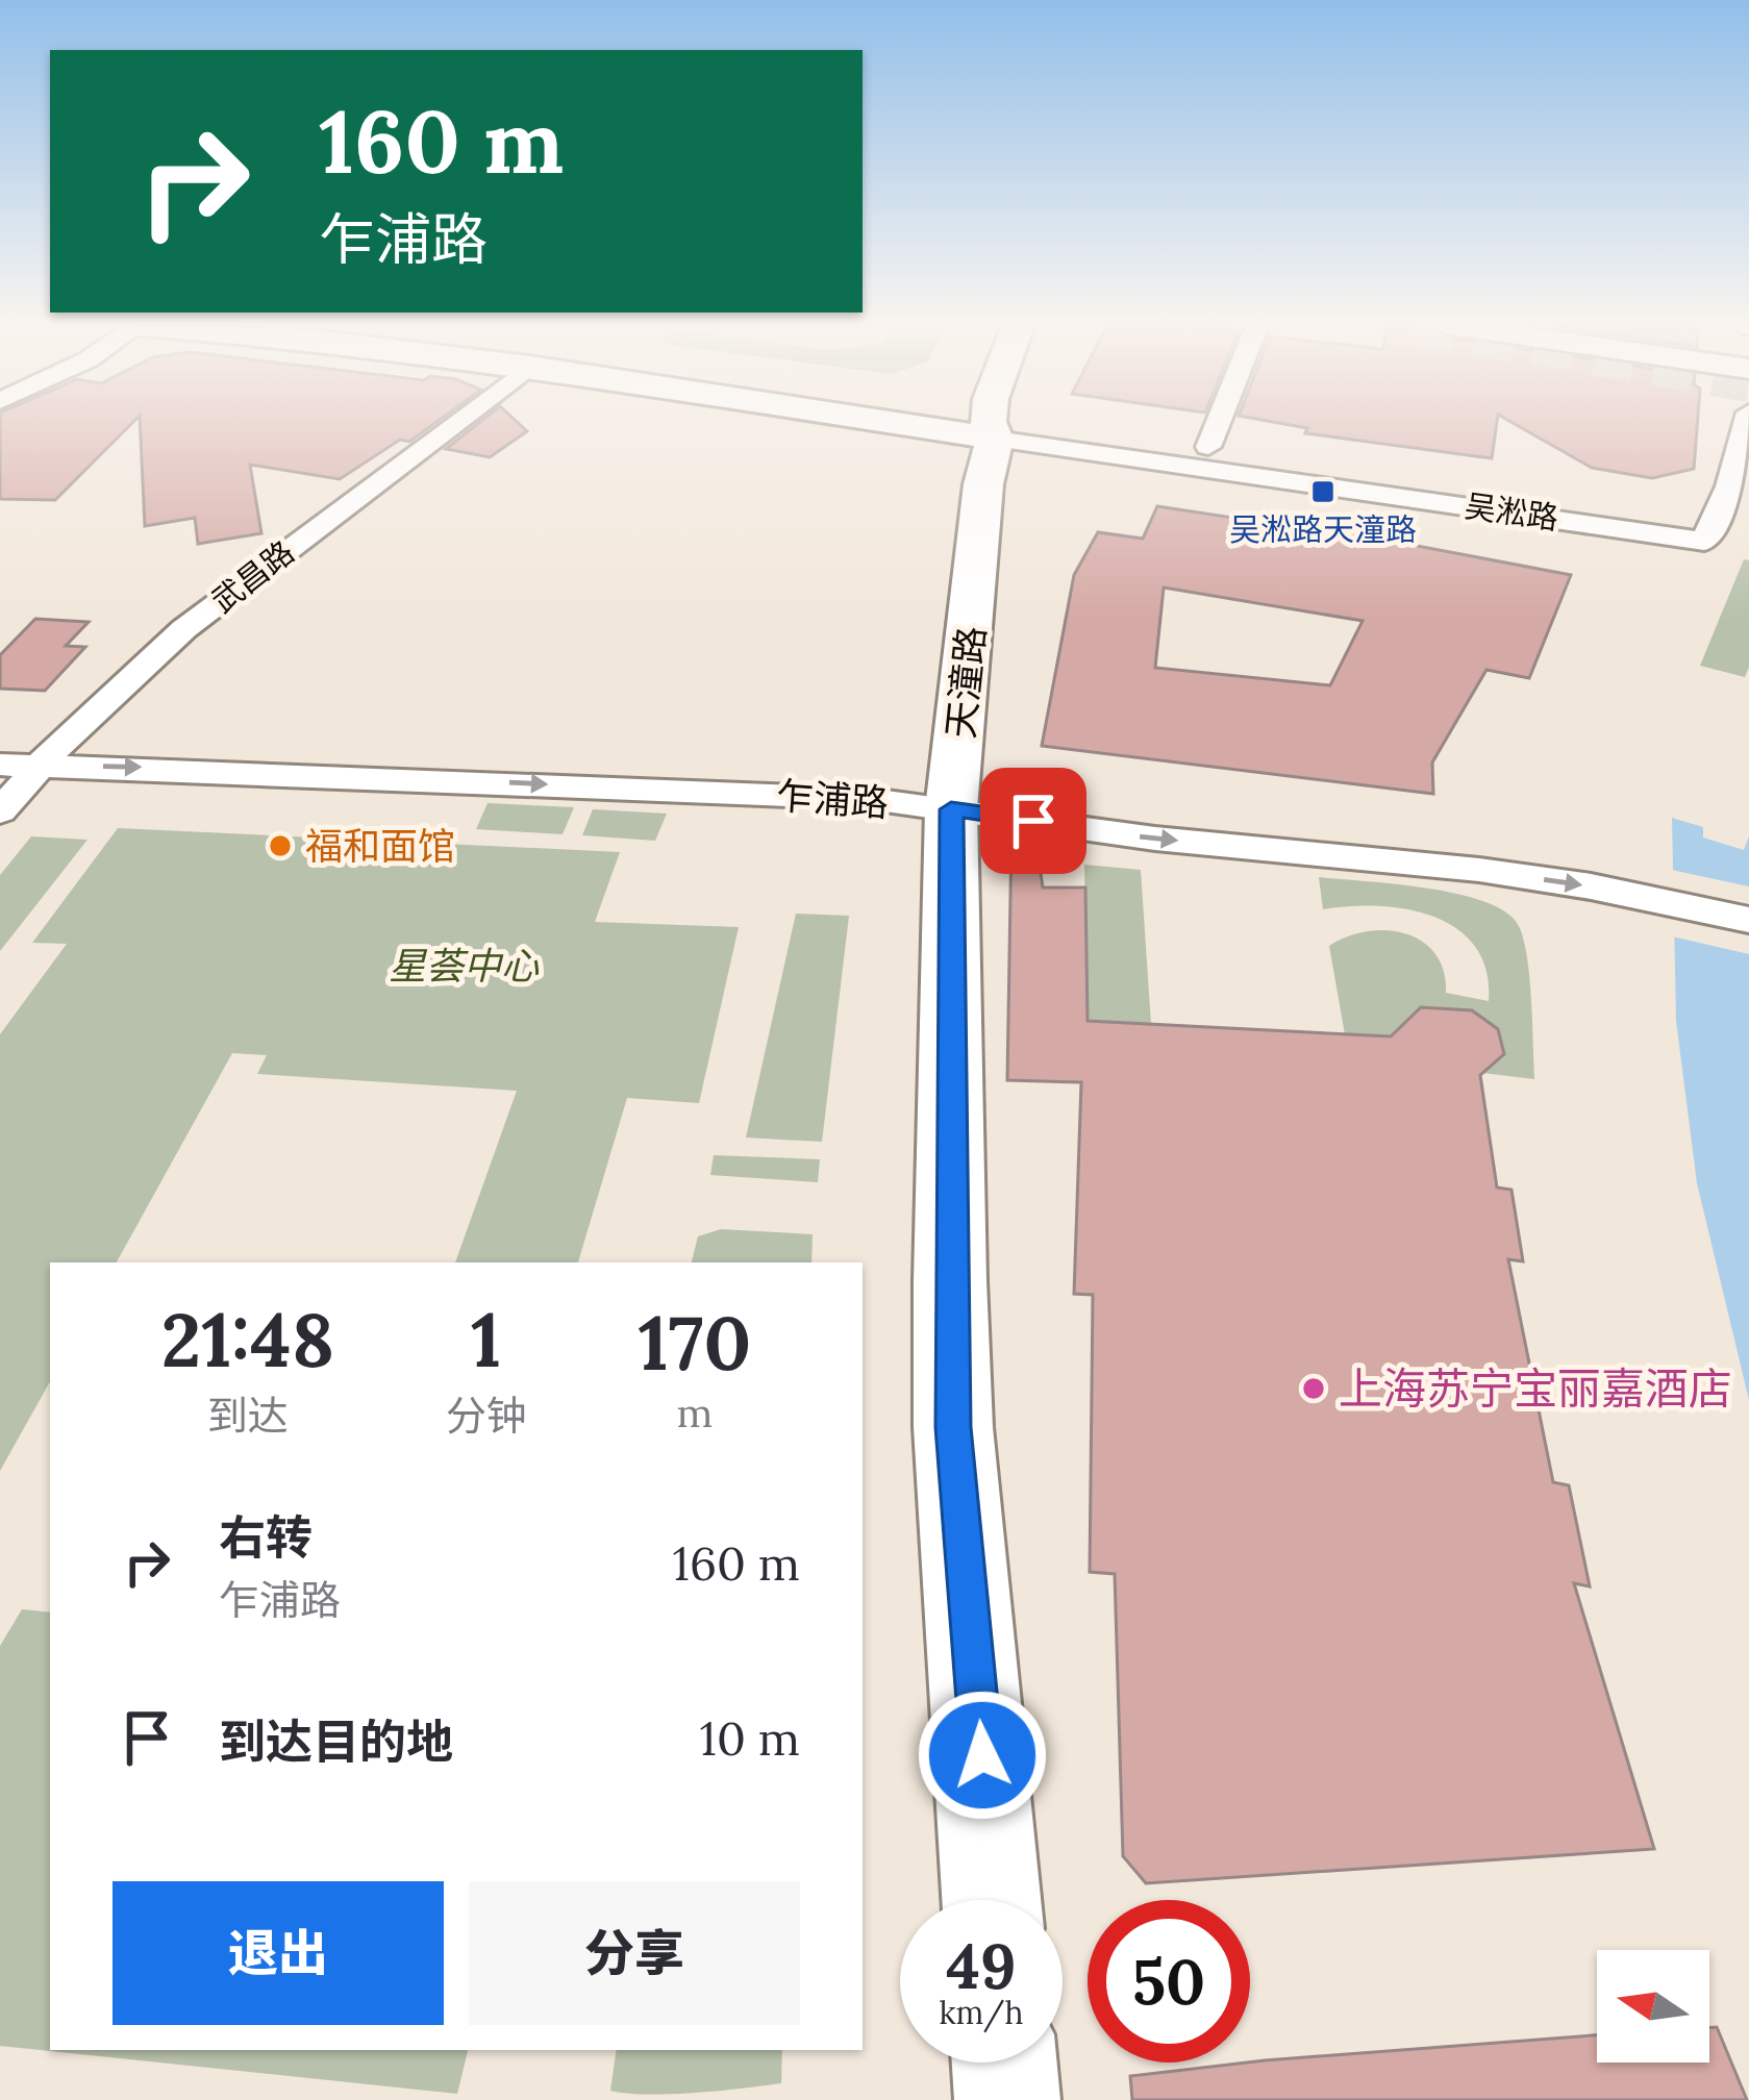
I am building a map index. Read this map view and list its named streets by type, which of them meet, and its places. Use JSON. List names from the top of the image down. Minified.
{"streets":{"main road":["天潼路"],"street":["吴淞路","武昌路","乍浦路"]},"crossings":[["武昌路","乍浦路"],["天潼路","乍浦路"]],"one_way":["乍浦路"],"parks":["星荟中心"],"places":{"transit":["吴淞路天潼路"],"other":["福和面馆","上海苏宁宝丽嘉酒店"]},"north":"left","page":{"turn":["160 m","乍浦路"],"eta":["21:48","到达","1","分钟","170","m"],"list":[{"name":"右转","note":"乍浦路","value":"160 m"},{"name":"到达目的地","value":"10 m"}],"buttons":["退出","分享"],"speed":"49 km/h","limit":"50"}}
